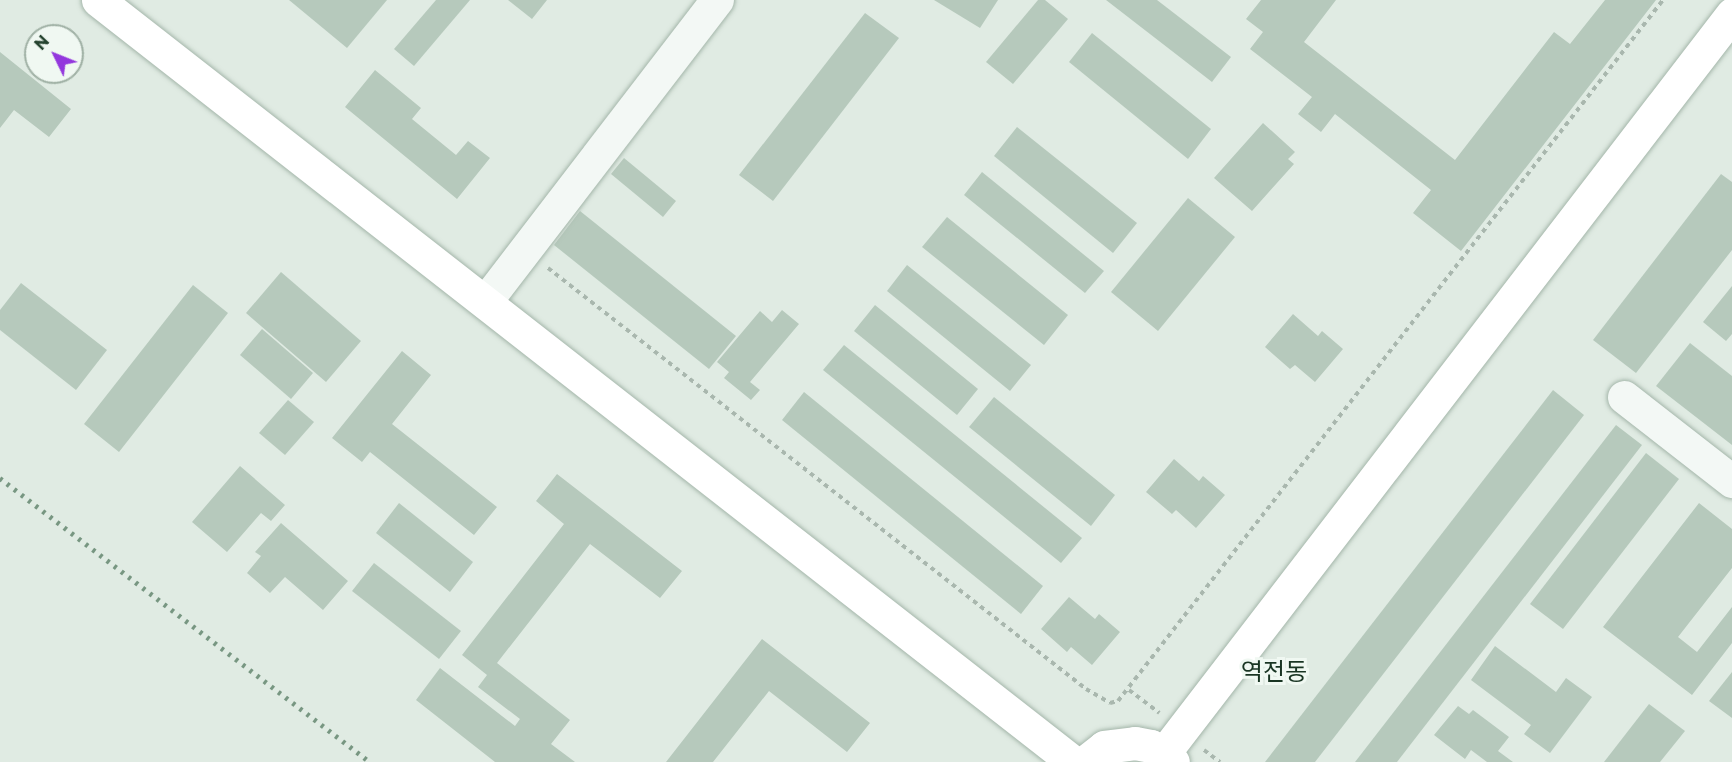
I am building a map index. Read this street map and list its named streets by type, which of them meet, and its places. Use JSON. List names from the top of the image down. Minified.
{"districts":["역전동"],"north":"top left"}
